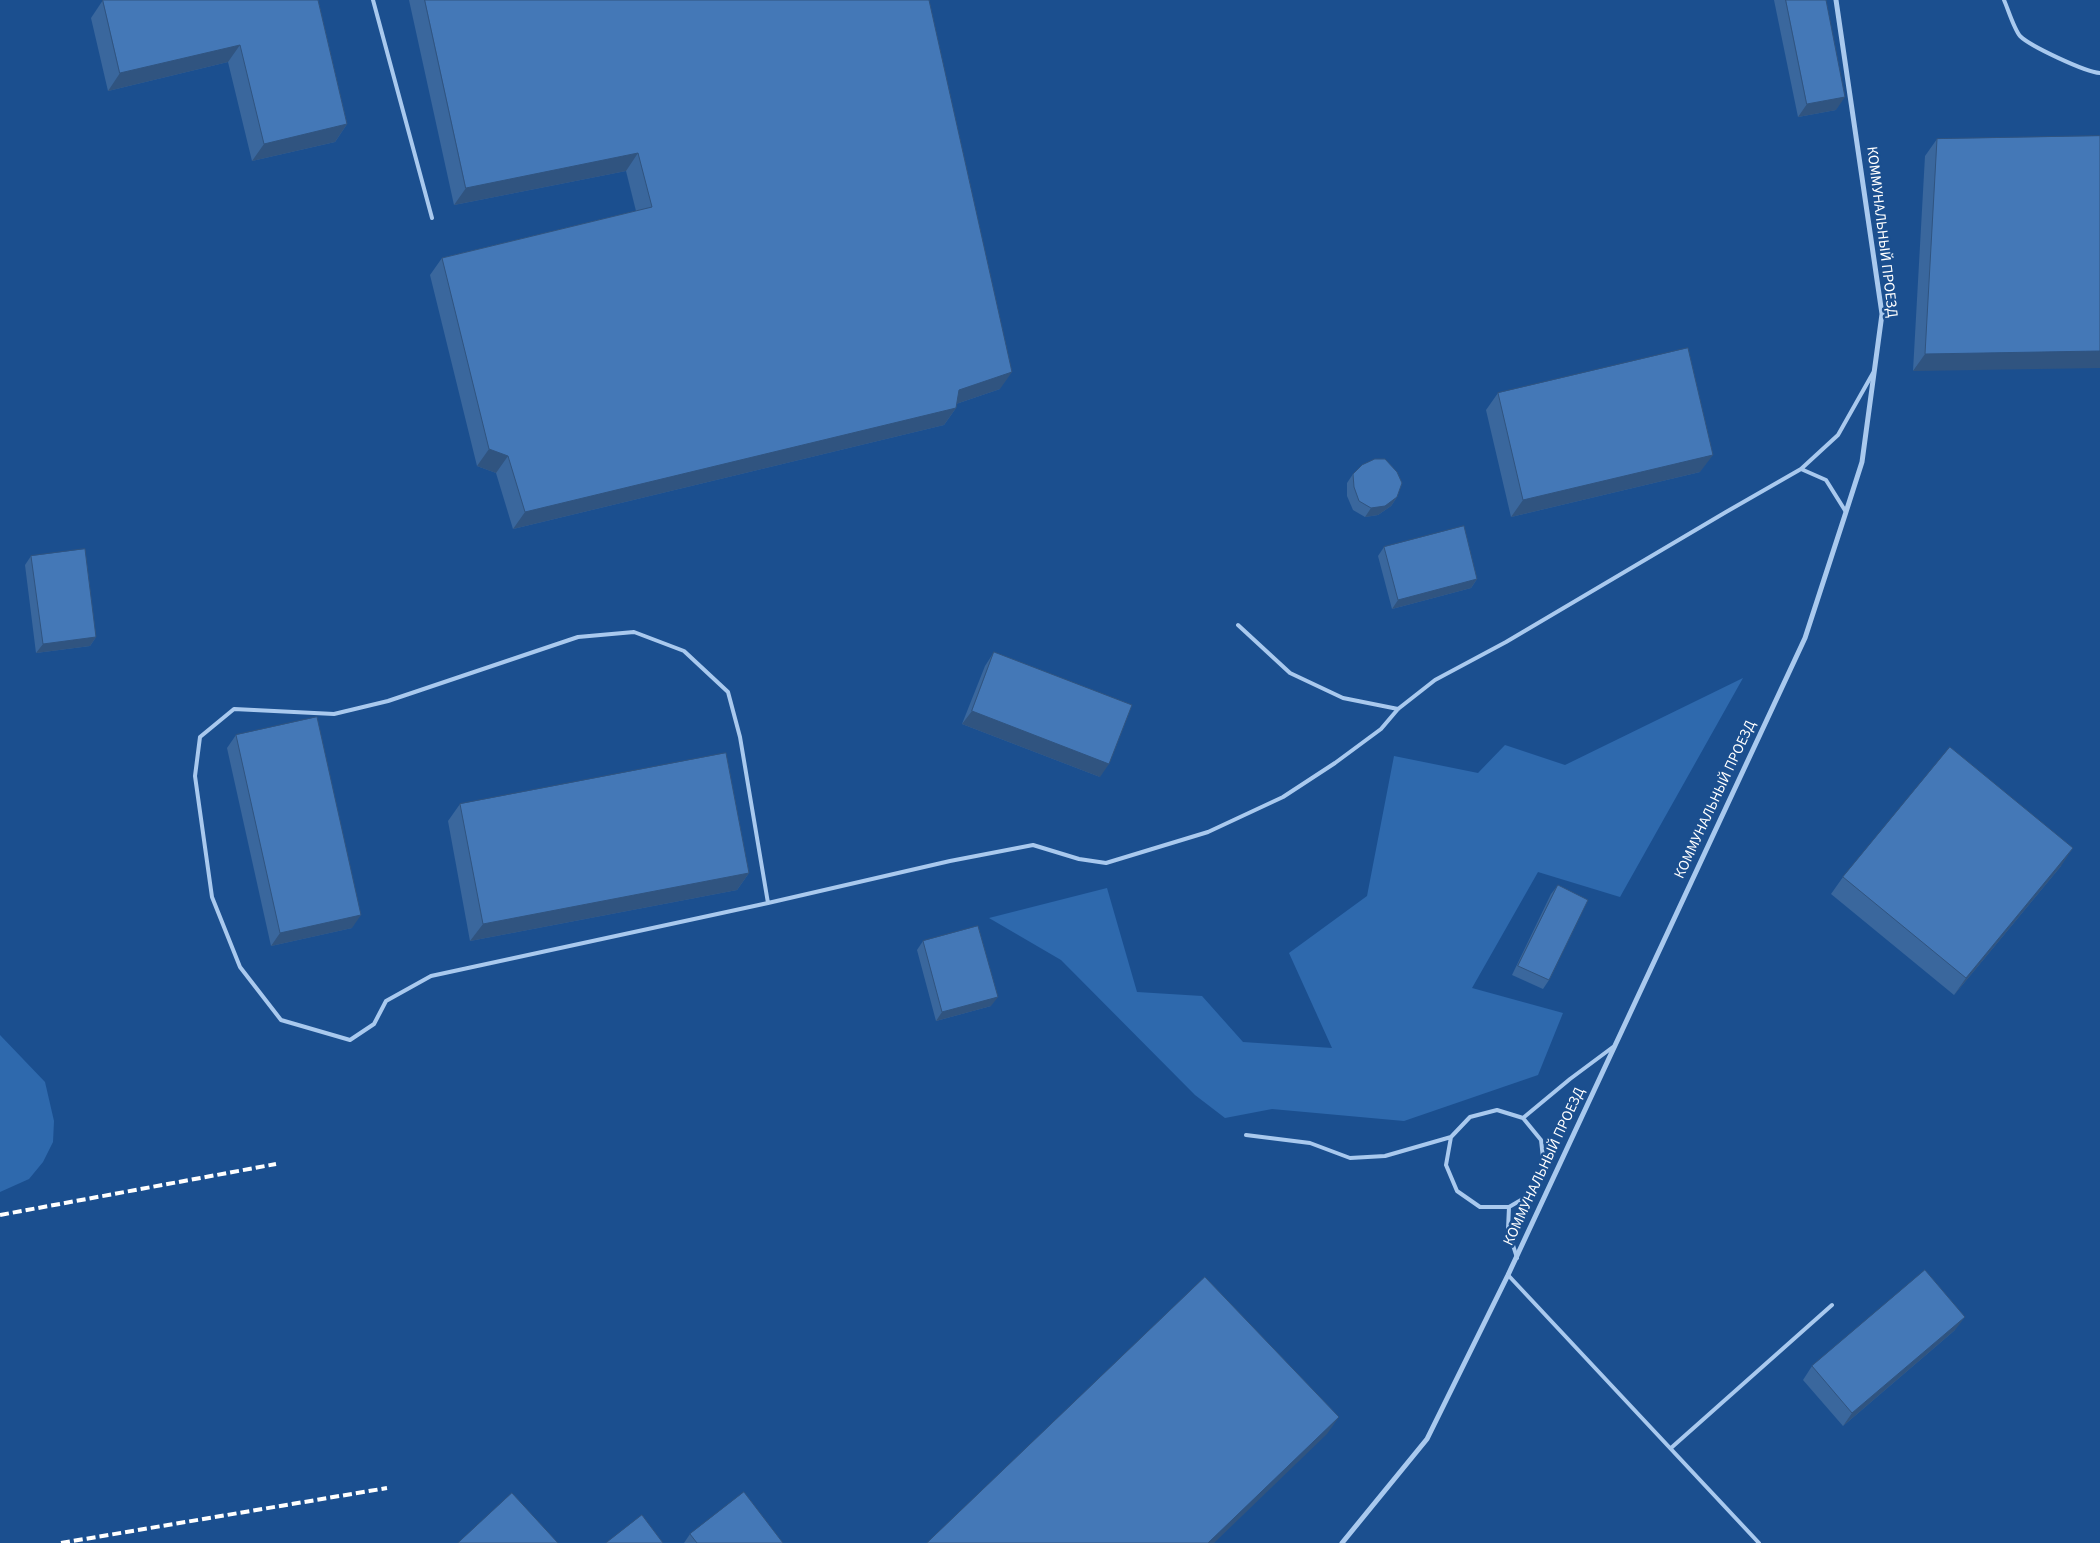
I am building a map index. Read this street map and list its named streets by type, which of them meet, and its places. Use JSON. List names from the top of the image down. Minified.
{"streets":{"street":["КОММУНАЛЬНЫЙ ПРОЕЗД"]}}
